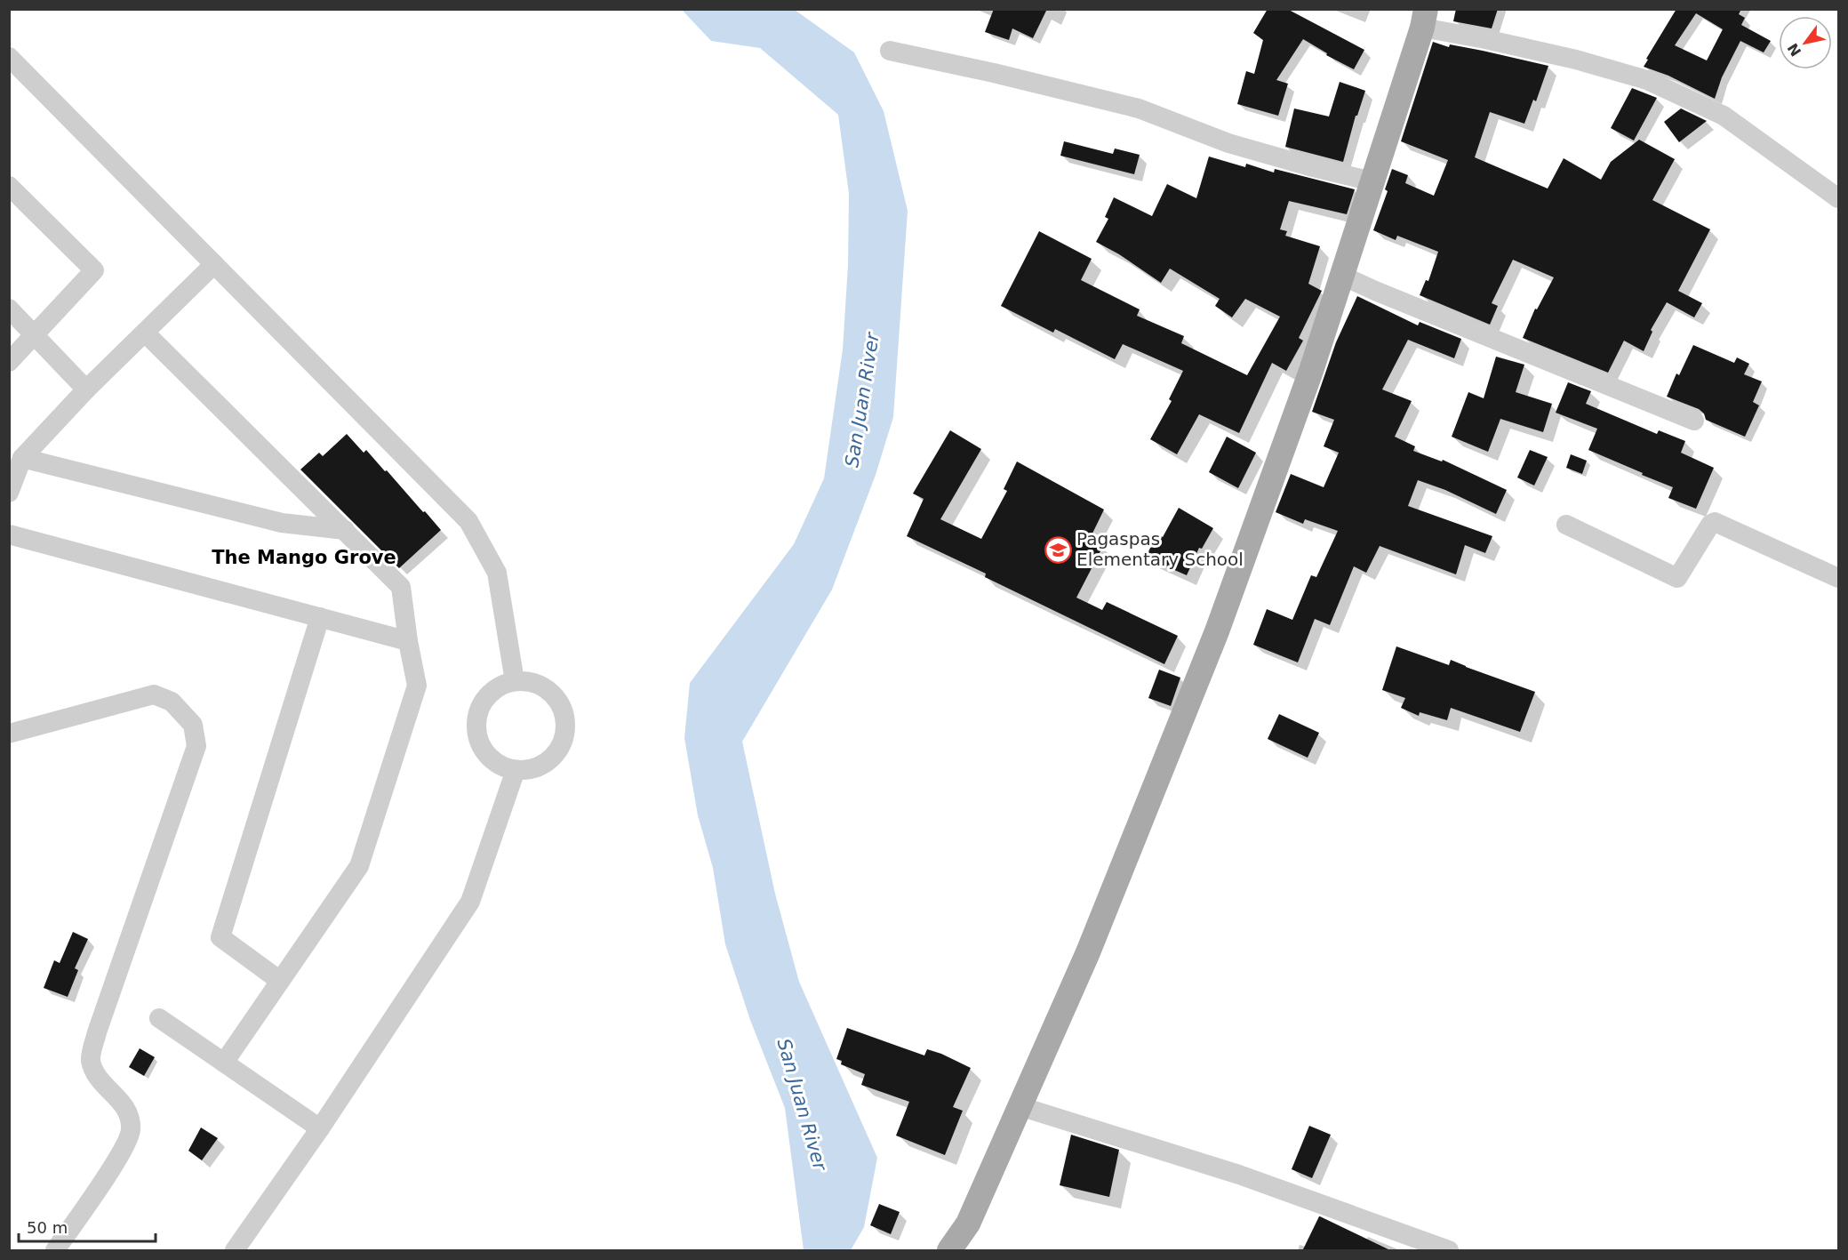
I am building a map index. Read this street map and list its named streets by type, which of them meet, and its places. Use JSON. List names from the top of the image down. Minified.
{"districts":["The Mango Grove"],"water":["San Juan River"],"places":{"school or university":["Pagaspas Elementary School"]},"scale_bar":"50 m","north":"bottom left"}
